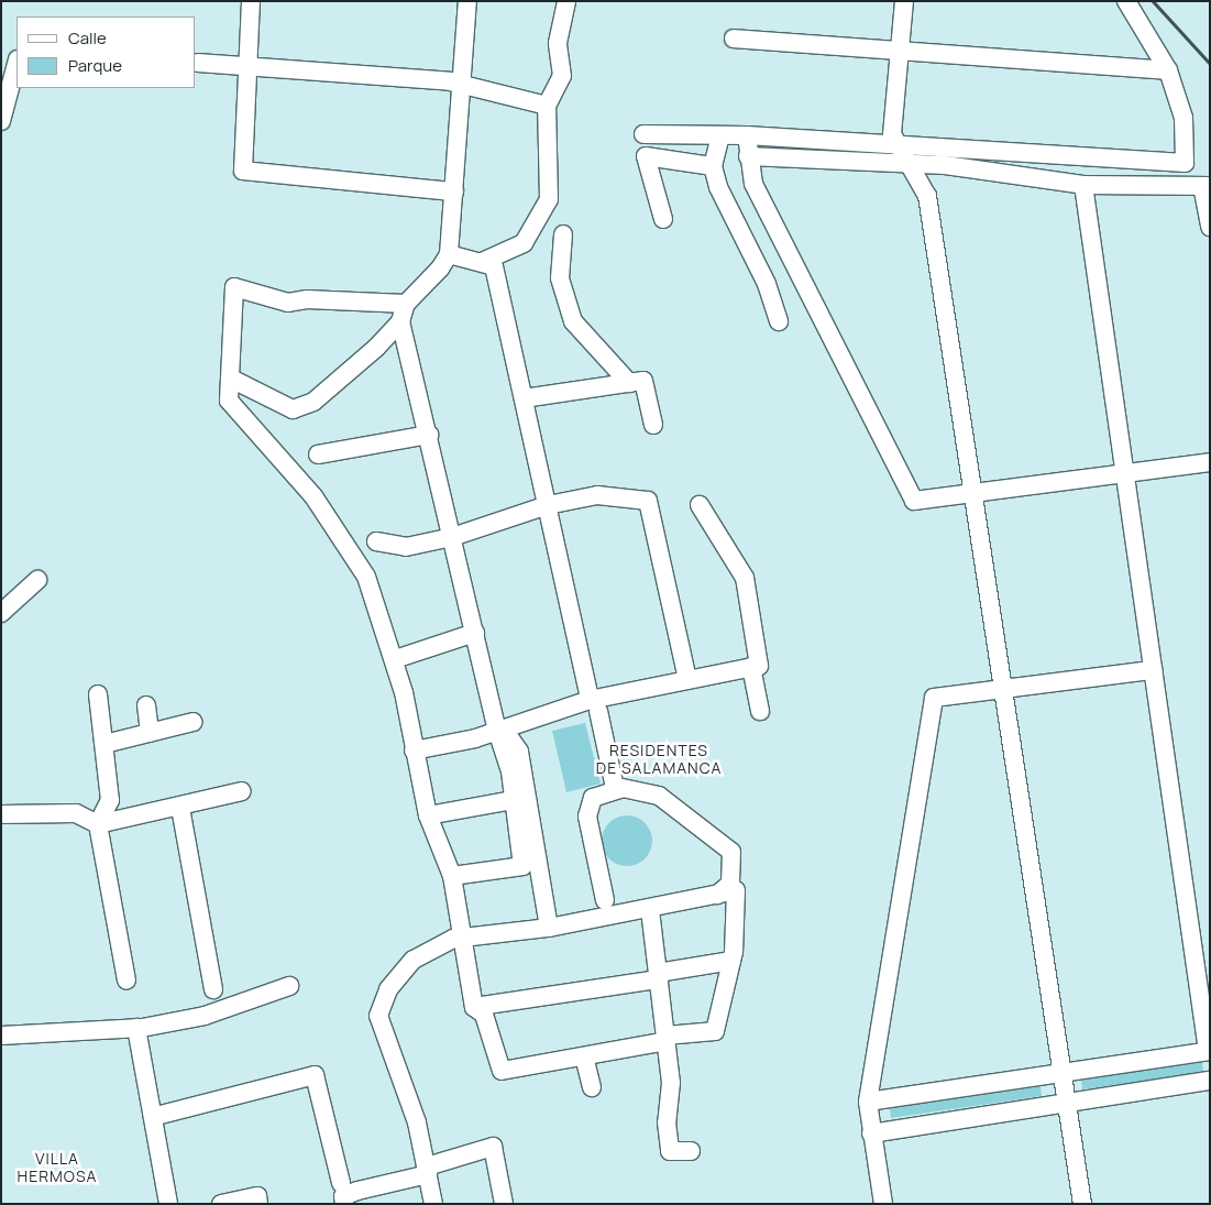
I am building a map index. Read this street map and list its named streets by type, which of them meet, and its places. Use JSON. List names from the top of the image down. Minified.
{"districts":["RESIDENTES DE SALAMANCA","VILLA HERMOSA"],"legend":["Calle","Parque"]}
